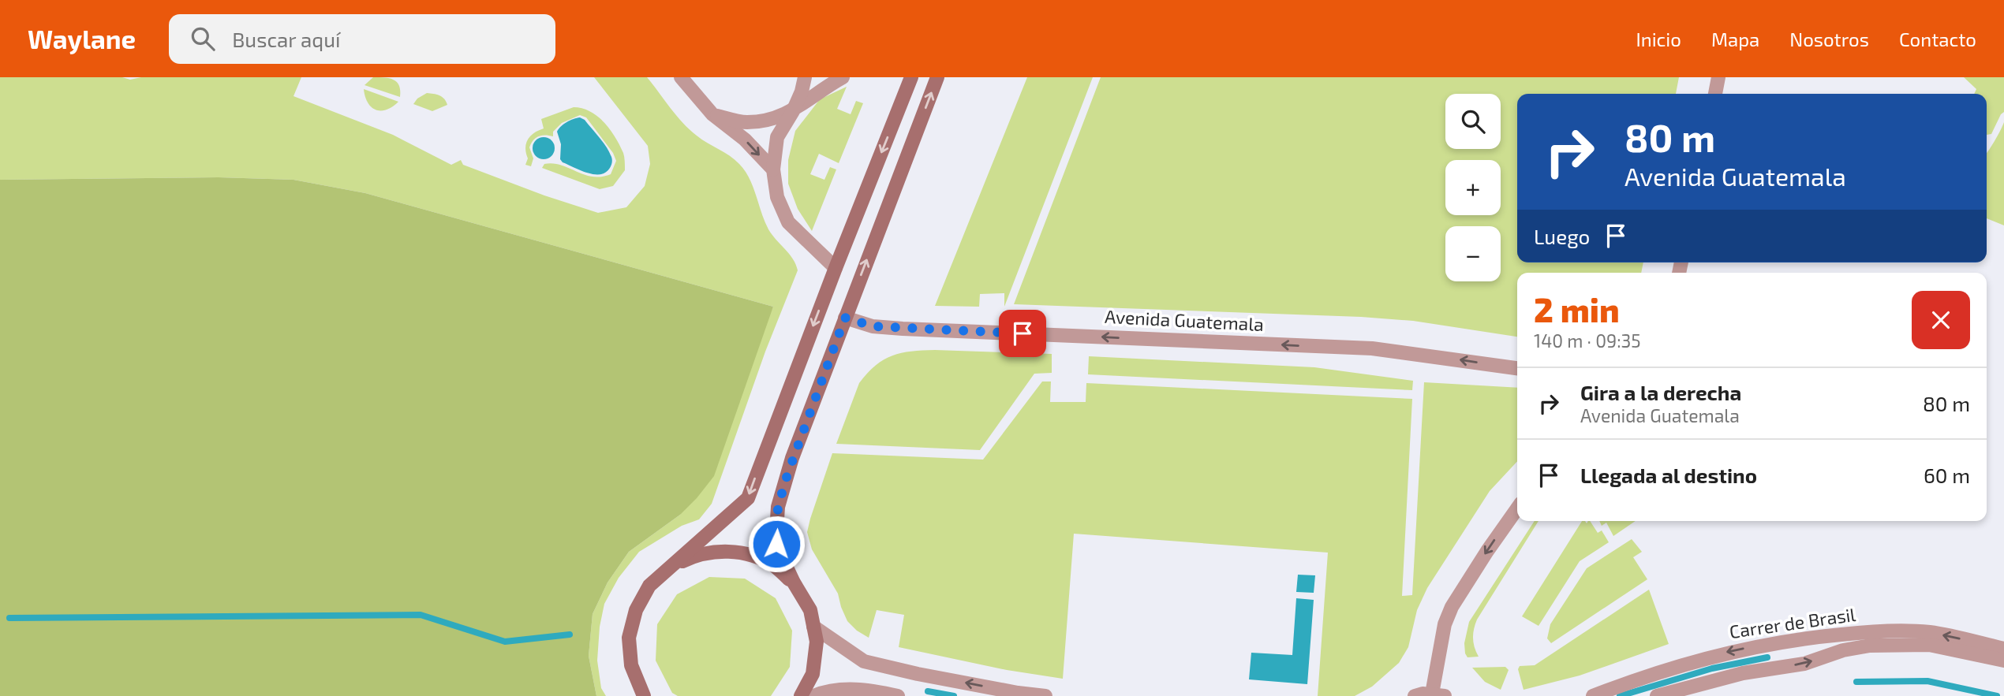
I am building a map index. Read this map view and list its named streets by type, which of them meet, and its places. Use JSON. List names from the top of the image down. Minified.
{"streets":{"street":["Avenida Guatemala","Carrer de Brasil"]},"one_way":["Avenida Guatemala"],"page":{"header":"Waylane","search":"Buscar aquí","nav":["Inicio","Mapa","Nosotros","Contacto"],"map_buttons":["+","−"],"turn":["80 m","Avenida Guatemala"],"then":"Luego","heading":["2 min","140 m · 09:35"],"list":[{"name":"Gira a la derecha","note":"Avenida Guatemala","value":"80 m"},{"name":"Llegada al destino","value":"60 m"}]}}
